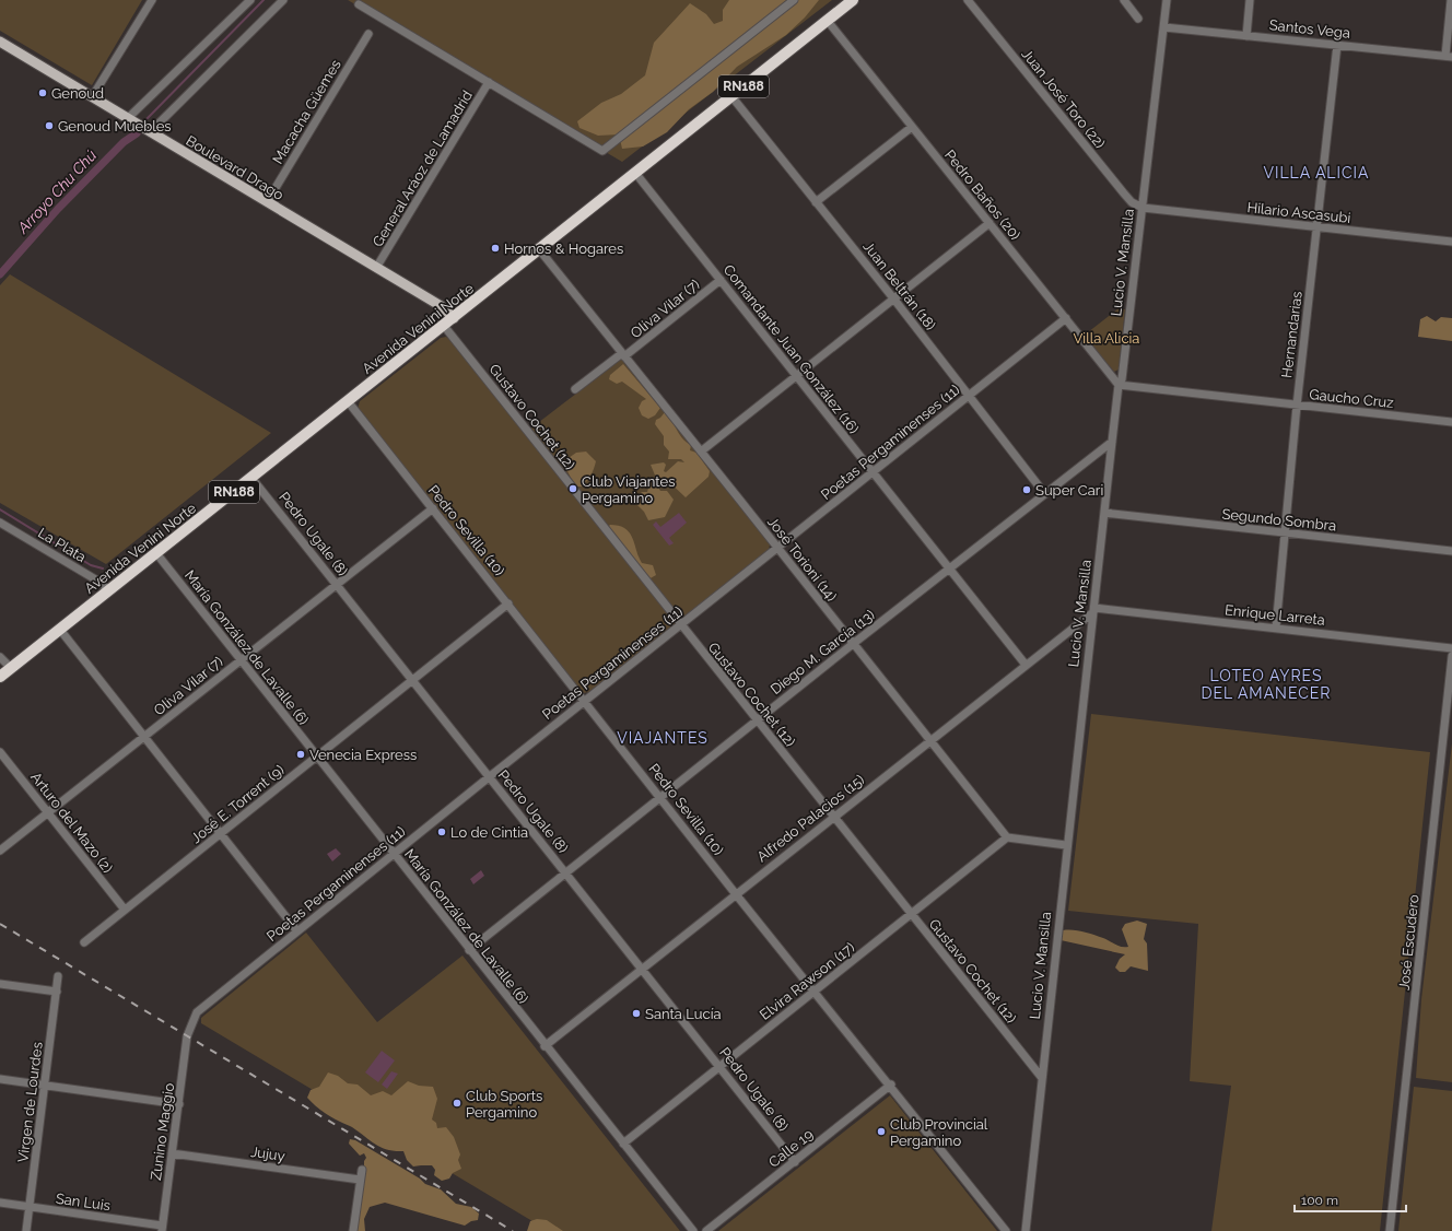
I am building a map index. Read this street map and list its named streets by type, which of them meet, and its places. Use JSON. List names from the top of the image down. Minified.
{"streets":{"highway":["RN188","Avenida Venini Norte"],"main road":["Boulevard Drago"],"street":["Santos Vega","Juan José Toro (22)","Macacha Güemes","General Aráoz de Lamadrid","Pedro Baños (20)","Hilario Ascasubi","Lucio V. Mansilla","Juan Beltrán (18)","Oliva Vilar (7)","Hernandarias","Comandante Juan González (16)","Gaucho Cruz","Gustavo Cochet (12)","Poetas Pergaminenses (11)","Segundo Sombra","Pedro Sevilla (10)","Pedro Ugale (8)","La Plata","José Torioni (14)","Enrique Larreta","María González de Lavalle (6)","Diego M. García (13)","José E. Torrent (9)","Alfredo Palacios (15)","Arturo del Mazo (2)","José Escudero","Elvira Rawson (17)","Virgen de Lourdes","Zunino Maggio","Calle 19","Jujuy","San Luis"]},"crossings":[["Santos Vega","Lucio V. Mansilla"],["Santos Vega","Hernandarias"],["Juan José Toro (22)","Hilario Ascasubi"],["Juan José Toro (22)","Lucio V. Mansilla"],["Macacha Güemes","Boulevard Drago"],["Boulevard Drago","General Aráoz de Lamadrid"],["Boulevard Drago","Avenida Venini Norte"],["Pedro Baños (20)","Lucio V. Mansilla"],["Pedro Baños (20)","Avenida Venini Norte"],["Pedro Baños (20)","Gaucho Cruz"],["Pedro Baños (20)","Poetas Pergaminenses (11)"],["Hilario Ascasubi","Lucio V. Mansilla"],["Hilario Ascasubi","Hernandarias"],["Lucio V. Mansilla","Gaucho Cruz"],["Lucio V. Mansilla","Gustavo Cochet (12)"],["Lucio V. Mansilla","Segundo Sombra"],["Lucio V. Mansilla","Enrique Larreta"],["Lucio V. Mansilla","Diego M. García (13)"],["Lucio V. Mansilla","Alfredo Palacios (15)"],["Juan Beltrán (18)","Avenida Venini Norte"],["Juan Beltrán (18)","Poetas Pergaminenses (11)"],["Juan Beltrán (18)","Diego M. García (13)"],["Oliva Vilar (7)","Comandante Juan González (16)"],["Oliva Vilar (7)","Pedro Sevilla (10)"],["Oliva Vilar (7)","Pedro Ugale (8)"],["Oliva Vilar (7)","José Torioni (14)"],["Oliva Vilar (7)","María González de Lavalle (6)"],["Oliva Vilar (7)","Arturo del Mazo (2)"],["Avenida Venini Norte","Comandante Juan González (16)"],["Avenida Venini Norte","Gustavo Cochet (12)"],["Avenida Venini Norte","Pedro Sevilla (10)"],["Avenida Venini Norte","Pedro Ugale (8)"],["Avenida Venini Norte","La Plata"],["Avenida Venini Norte","José Torioni (14)"],["Avenida Venini Norte","María González de Lavalle (6)"],["Hernandarias","Gaucho Cruz"],["Hernandarias","Segundo Sombra"],["Hernandarias","Enrique Larreta"],["Comandante Juan González (16)","Poetas Pergaminenses (11)"],["Comandante Juan González (16)","Diego M. García (13)"],["Comandante Juan González (16)","Alfredo Palacios (15)"],["Gustavo Cochet (12)","Poetas Pergaminenses (11)"],["Gustavo Cochet (12)","Diego M. García (13)"],["Gustavo Cochet (12)","Alfredo Palacios (15)"],["Gustavo Cochet (12)","Elvira Rawson (17)"],["Poetas Pergaminenses (11)","Pedro Sevilla (10)"],["Poetas Pergaminenses (11)","Pedro Ugale (8)"],["Poetas Pergaminenses (11)","José Torioni (14)"],["Poetas Pergaminenses (11)","María González de Lavalle (6)"],["Poetas Pergaminenses (11)","Zunino Maggio"],["Pedro Sevilla (10)","Diego M. García (13)"],["Pedro Sevilla (10)","José E. Torrent (9)"],["Pedro Sevilla (10)","Alfredo Palacios (15)"],["Pedro Sevilla (10)","Elvira Rawson (17)"],["Pedro Sevilla (10)","Calle 19"],["Pedro Ugale (8)","Diego M. García (13)"],["Pedro Ugale (8)","José E. Torrent (9)"],["Pedro Ugale (8)","Alfredo Palacios (15)"],["Pedro Ugale (8)","Elvira Rawson (17)"],["Pedro Ugale (8)","Calle 19"],["José Torioni (14)","Diego M. García (13)"],["José Torioni (14)","Alfredo Palacios (15)"],["José Torioni (14)","Elvira Rawson (17)"],["Enrique Larreta","Alfredo Palacios (15)"],["María González de Lavalle (6)","Diego M. García (13)"],["María González de Lavalle (6)","José E. Torrent (9)"],["María González de Lavalle (6)","Alfredo Palacios (15)"],["María González de Lavalle (6)","Elvira Rawson (17)"],["José E. Torrent (9)","Arturo del Mazo (2)"],["Virgen de Lourdes","San Luis"],["Zunino Maggio","Jujuy"],["Zunino Maggio","San Luis"]],"districts":["VILLA ALICIA","LOTEO AYRES DEL AMANECER","VIAJANTES"],"water":["Arroyo Chu Chú"],"parks":["Villa Alicia"],"places":["Genoud","Genoud Muebles","Hornos & Hogares","Club Viajantes Pergamino","Super Cari","Venecia Express","Lo de Cintia","Santa Lucía","Club Sports Pergamino","Club Provincial Pergamino"],"scale_bar":"100 m"}
